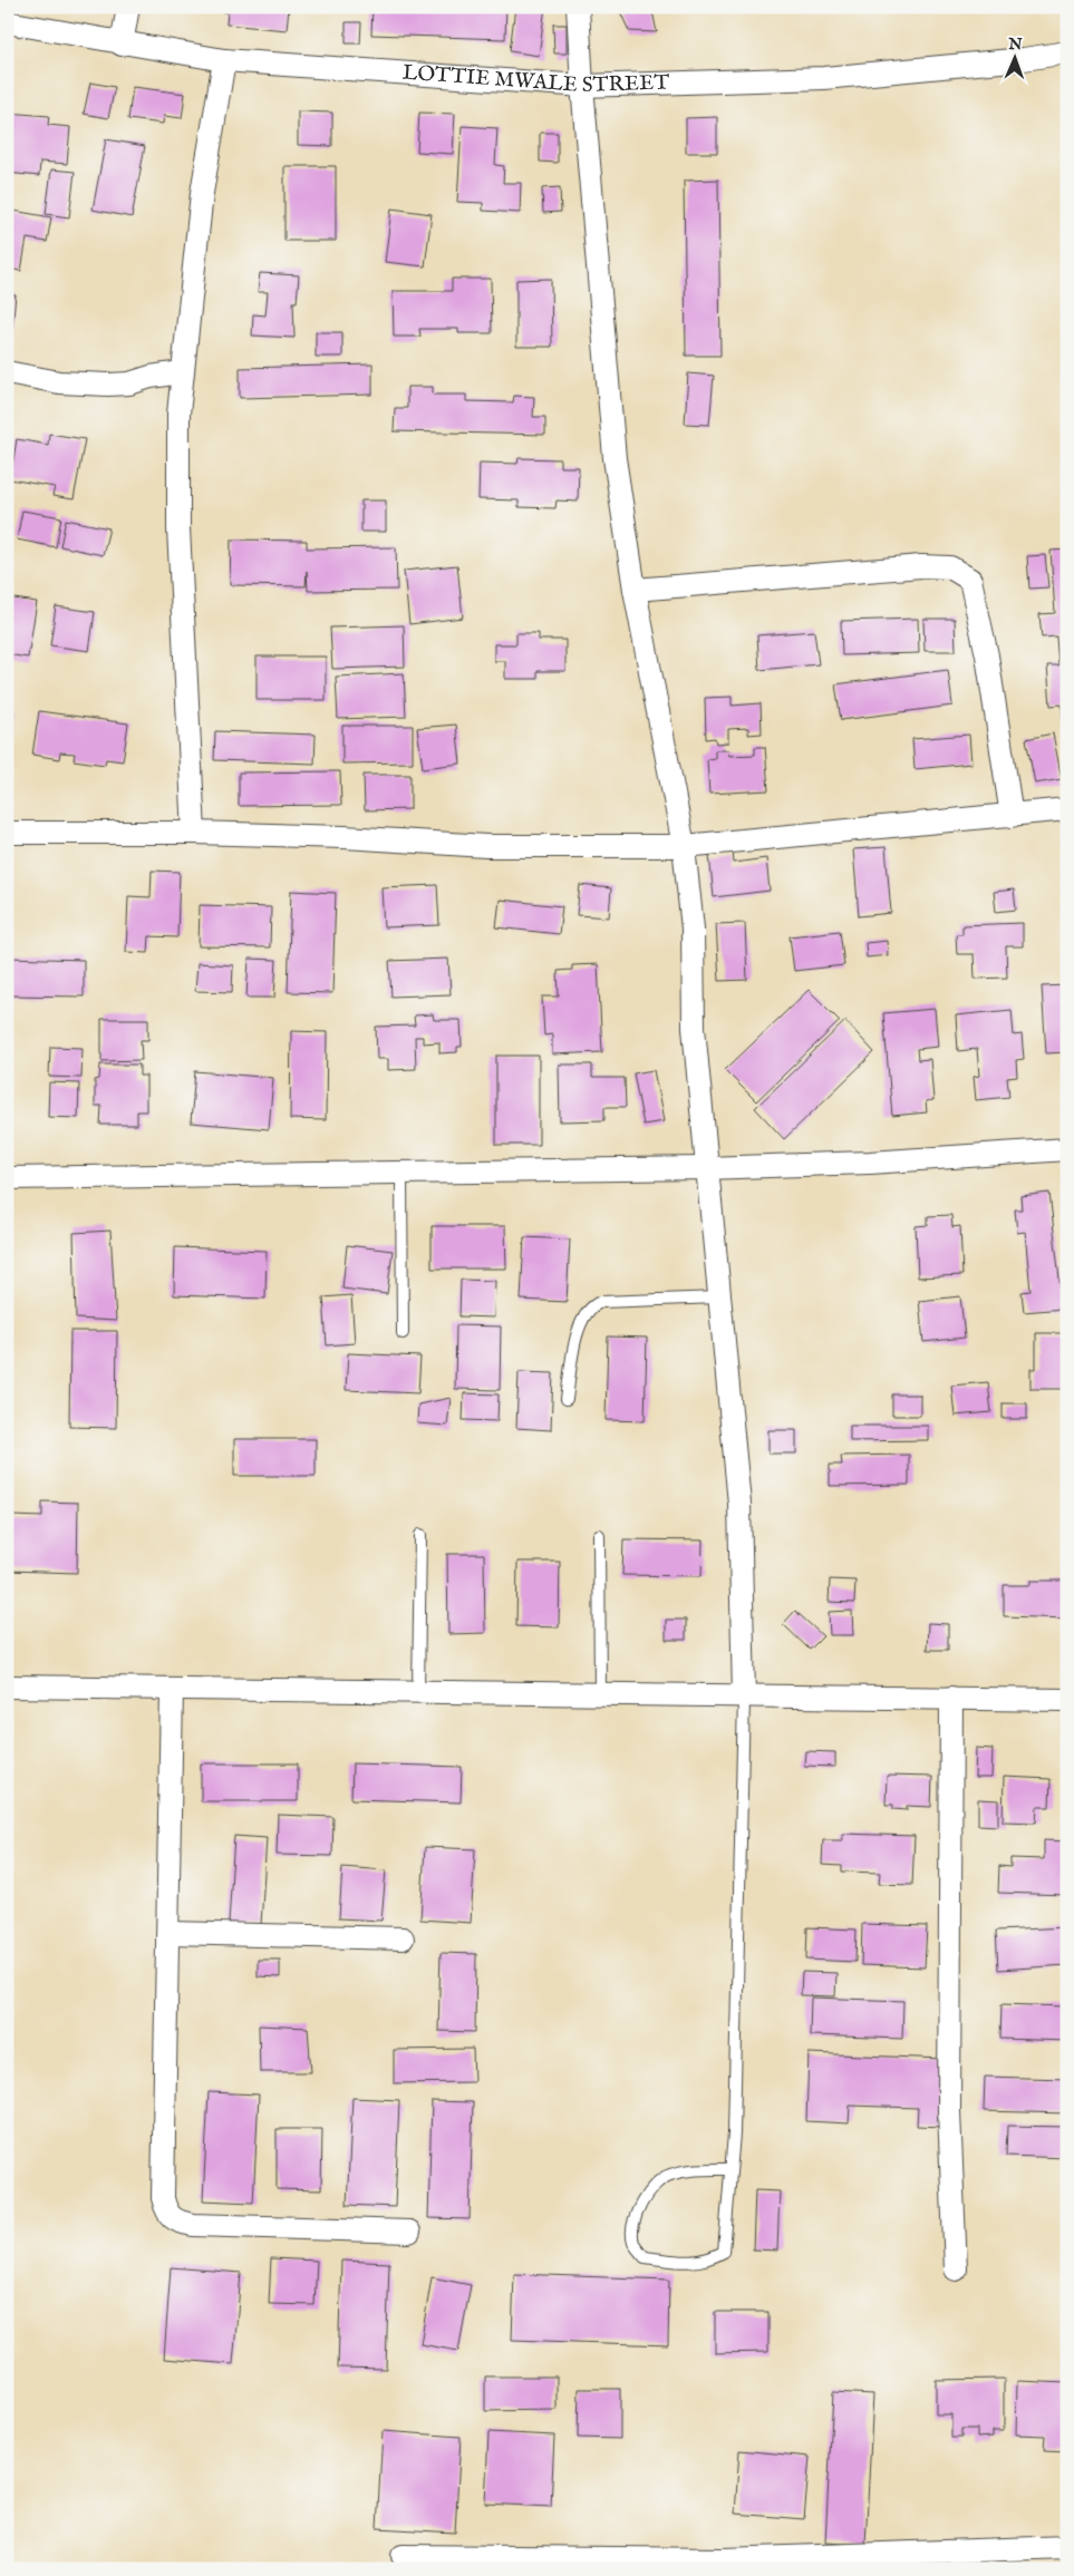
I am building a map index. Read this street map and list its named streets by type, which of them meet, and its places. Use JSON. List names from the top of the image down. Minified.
{"streets":{"street":["LOTTIE MWALE STREET"]},"north":"top"}
